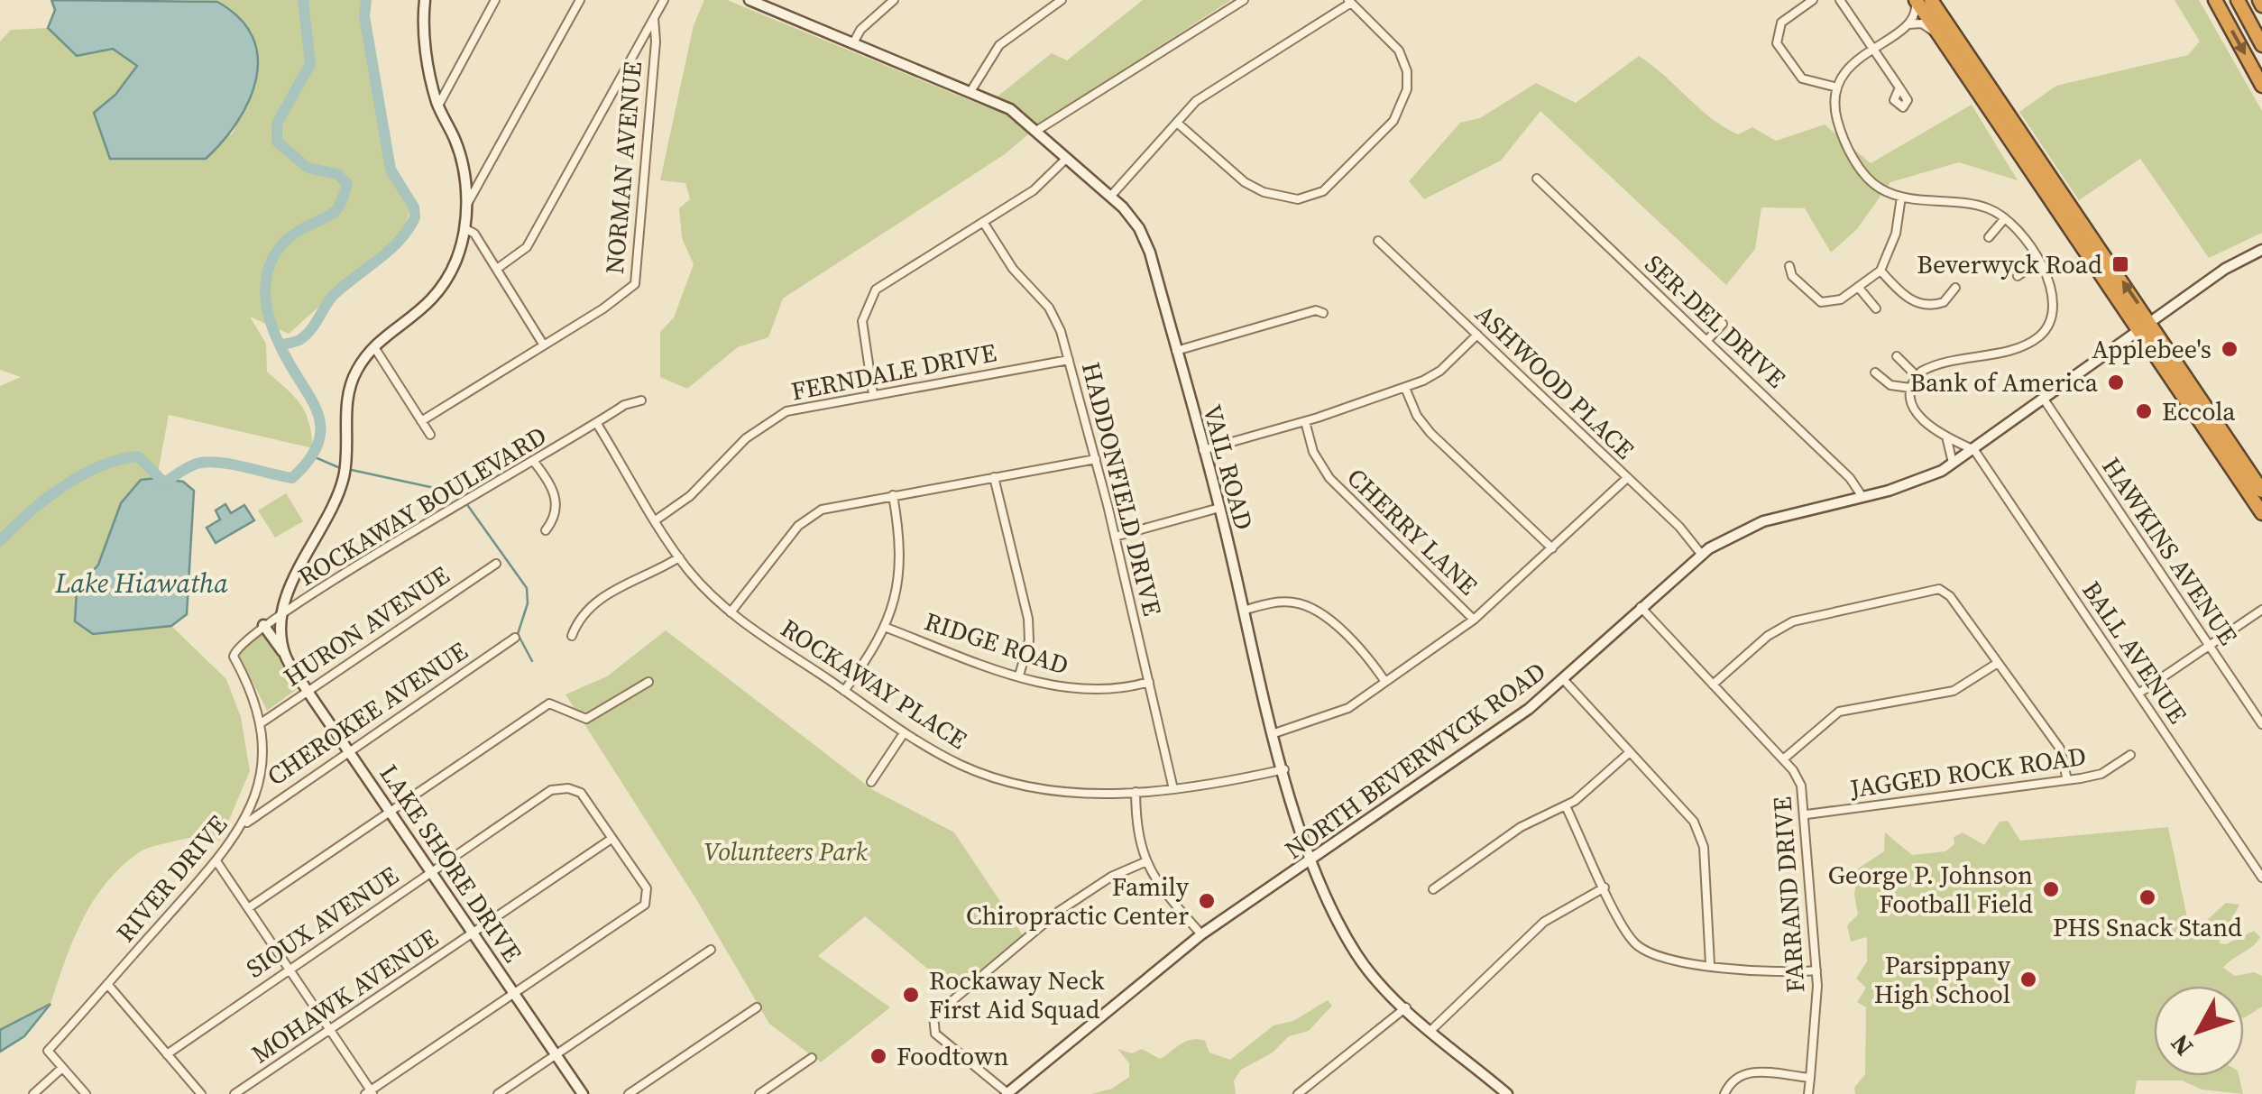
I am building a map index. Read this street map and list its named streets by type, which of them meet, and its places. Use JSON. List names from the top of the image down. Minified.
{"streets":{"street":["NORMAN AVENUE","SER-DEL DRIVE","FERNDALE DRIVE","ASHWOOD PLACE","VAIL ROAD","HADDONFIELD DRIVE","ROCKAWAY BOULEVARD","CHERRY LANE","HAWKINS AVENUE","HURON AVENUE","RIDGE ROAD","BALL AVENUE","ROCKAWAY PLACE","CHEROKEE AVENUE","NORTH BEVERWYCK ROAD","JAGGED ROCK ROAD","LAKE SHORE DRIVE","RIVER DRIVE","FARRAND DRIVE","SIOUX AVENUE","MOHAWK AVENUE"]},"crossings":[["SER-DEL DRIVE","NORTH BEVERWYCK ROAD"],["FERNDALE DRIVE","HADDONFIELD DRIVE"],["FERNDALE DRIVE","ROCKAWAY PLACE"],["ASHWOOD PLACE","NORTH BEVERWYCK ROAD"],["VAIL ROAD","ROCKAWAY PLACE"],["VAIL ROAD","NORTH BEVERWYCK ROAD"],["HADDONFIELD DRIVE","RIDGE ROAD"],["HADDONFIELD DRIVE","ROCKAWAY PLACE"],["ROCKAWAY BOULEVARD","ROCKAWAY PLACE"],["ROCKAWAY BOULEVARD","LAKE SHORE DRIVE"],["ROCKAWAY BOULEVARD","RIVER DRIVE"],["HAWKINS AVENUE","NORTH BEVERWYCK ROAD"],["HURON AVENUE","LAKE SHORE DRIVE"],["HURON AVENUE","RIVER DRIVE"],["BALL AVENUE","NORTH BEVERWYCK ROAD"],["CHEROKEE AVENUE","LAKE SHORE DRIVE"],["CHEROKEE AVENUE","RIVER DRIVE"],["NORTH BEVERWYCK ROAD","FARRAND DRIVE"],["JAGGED ROCK ROAD","FARRAND DRIVE"],["LAKE SHORE DRIVE","SIOUX AVENUE"],["LAKE SHORE DRIVE","MOHAWK AVENUE"],["SIOUX AVENUE","MOHAWK AVENUE"]],"water":["Lake Hiawatha"],"parks":["Volunteers Park"],"places":{"transit":["Beverwyck Road"],"other":["Applebee's","Bank of America","Eccola","George P. Johnson Football Field","PHS Snack Stand","Family Chiropractic Center","Parsippany High School","Rockaway Neck First Aid Squad","Foodtown"]},"north":"bottom left"}
